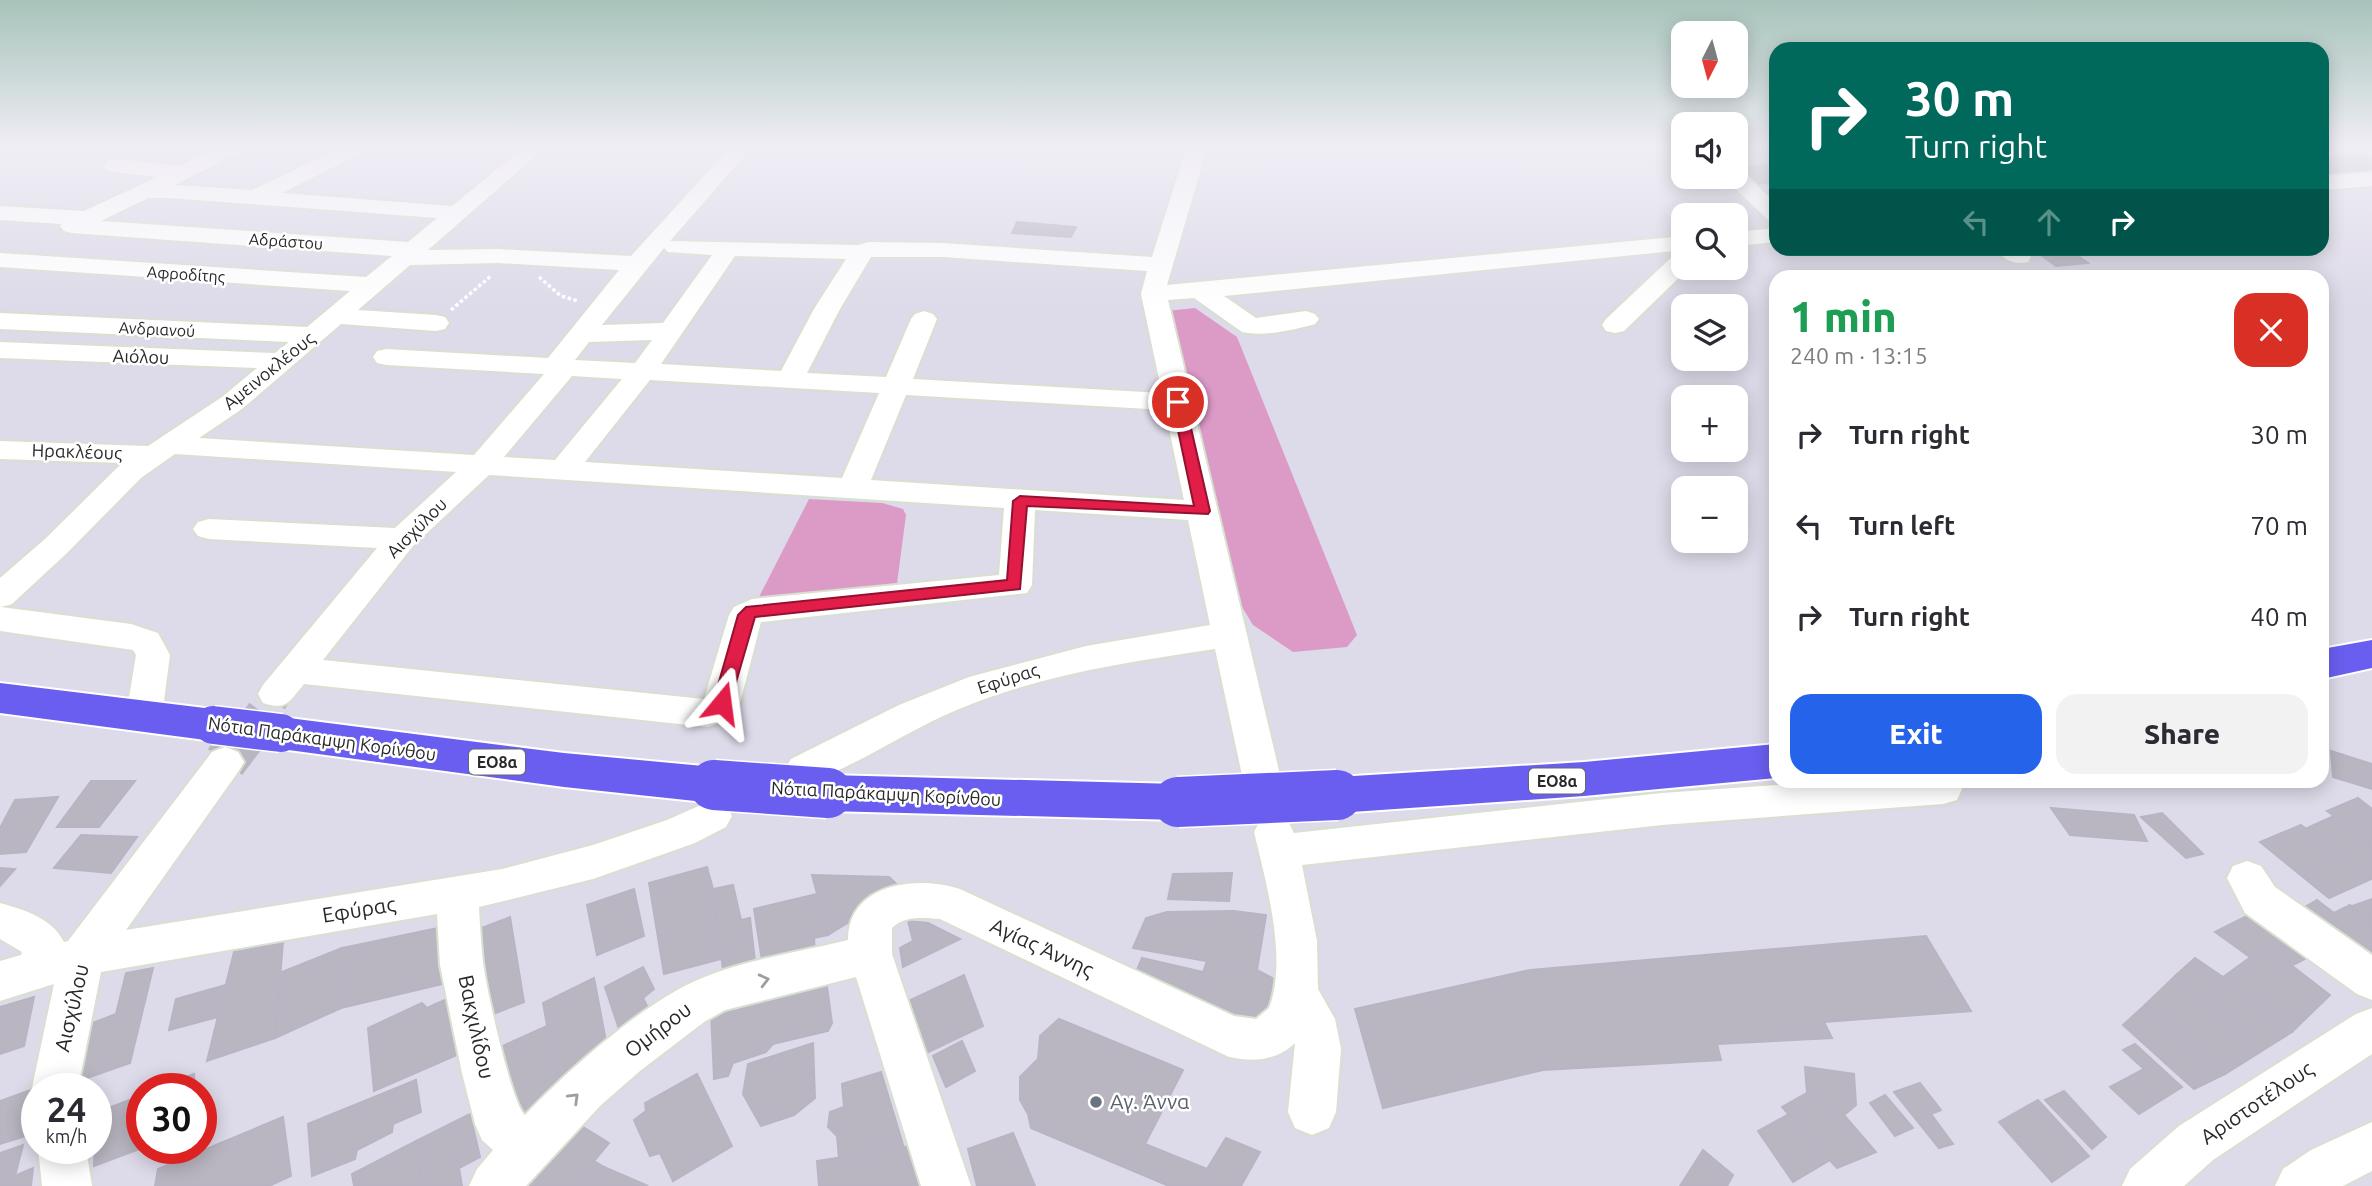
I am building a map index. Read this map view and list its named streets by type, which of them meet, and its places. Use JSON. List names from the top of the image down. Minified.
{"streets":{"highway":["Νότια Παράκαμψη Κορίνθου","ΕΟ8α"],"street":["Αδράστου","Αφροδίτης","Ανδριανού","Αιόλου","Αμεινοκλέους","Ηρακλέους","Αισχύλου","Εφύρας","Αγίας Άννης","Βακχιλίδου","Ομήρου","Αριστοτέλους"]},"crossings":[["Αδράστου","Αμεινοκλέους"],["Αδράστου","Αισχύλου"],["Αφροδίτης","Αμεινοκλέους"],["Ανδριανού","Αμεινοκλέους"],["Αιόλου","Αμεινοκλέους"],["Αμεινοκλέους","Ηρακλέους"],["Ηρακλέους","Αισχύλου"],["Αισχύλου","Εφύρας"],["Αισχύλου","Νότια Παράκαμψη Κορίνθου"],["Εφύρας","Νότια Παράκαμψη Κορίνθου"],["Εφύρας","Βακχιλίδου"],["Αγίας Άννης","Ομήρου"],["Βακχιλίδου","Ομήρου"]],"one_way":["Ομήρου"],"places":["Αγ. Άννα"],"north":"bottom","page":{"map_buttons":["+","−"],"turn":["30 m","Turn right"],"heading":["1 min","240 m · 13:15"],"list":[{"name":"Turn right","value":"30 m"},{"name":"Turn left","value":"70 m"},{"name":"Turn right","value":"40 m"}],"buttons":["Exit","Share"],"speed":"24 km/h","limit":"30"}}
